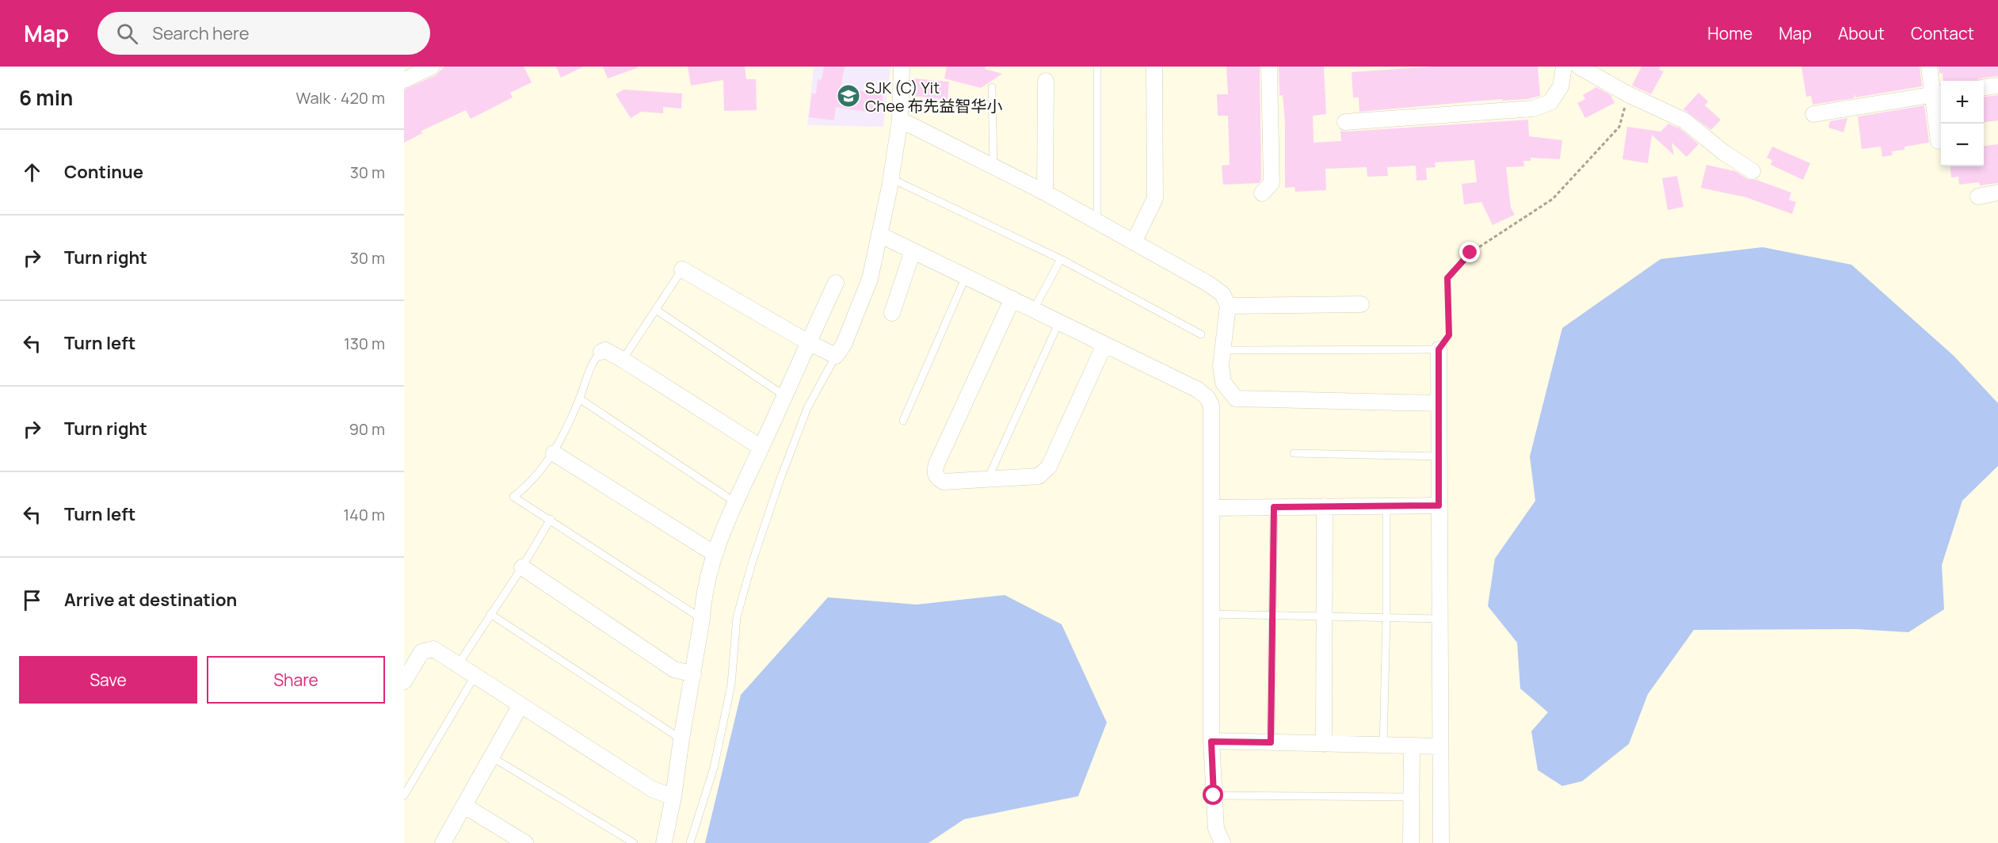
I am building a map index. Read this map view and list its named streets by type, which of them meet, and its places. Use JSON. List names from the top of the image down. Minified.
{"places":{"school or university":["SJK (C) Yit Chee 布先益智华小"]},"page":{"header":"Map","search":"Search here","nav":["Home","Map","About","Contact"],"heading":["6 min","Walk · 420 m"],"map_buttons":["+","−"],"list":[["Continue","30 m"],["Turn right","30 m"],["Turn left","130 m"],["Turn right","90 m"],["Turn left","140 m"],"Arrive at destination"],"buttons":["Save","Share"]}}
